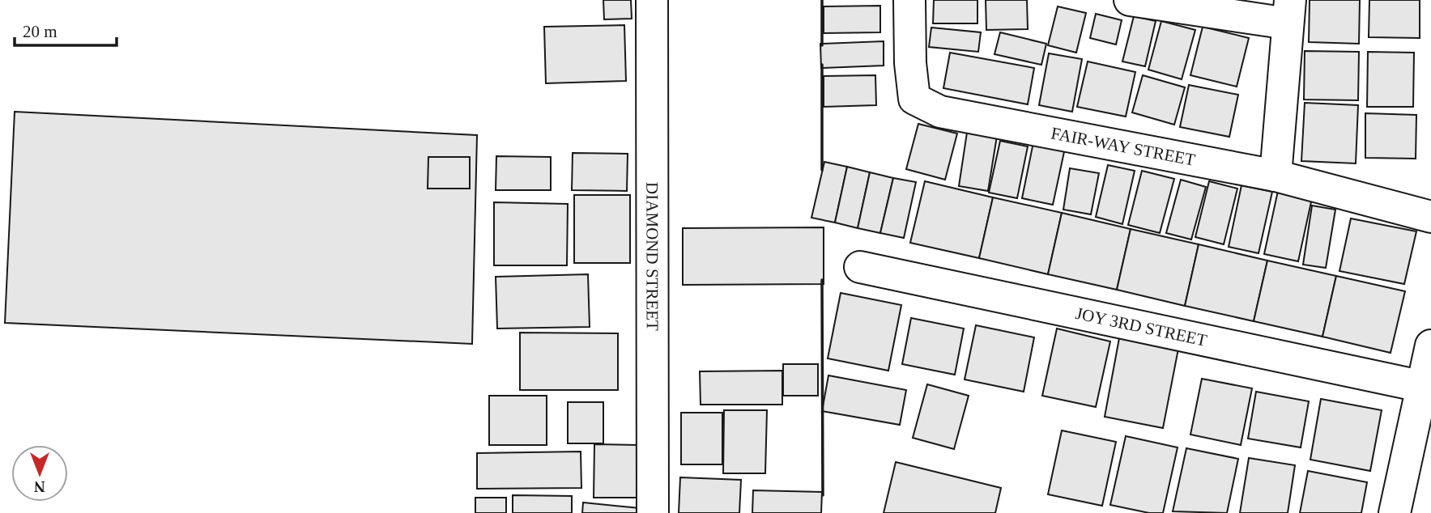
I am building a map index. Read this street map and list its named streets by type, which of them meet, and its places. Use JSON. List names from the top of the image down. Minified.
{"streets":{"street":["FAIR-WAY STREET","DIAMOND STREET","JOY 3RD STREET"]},"scale_bar":"20 m","north":"bottom"}
